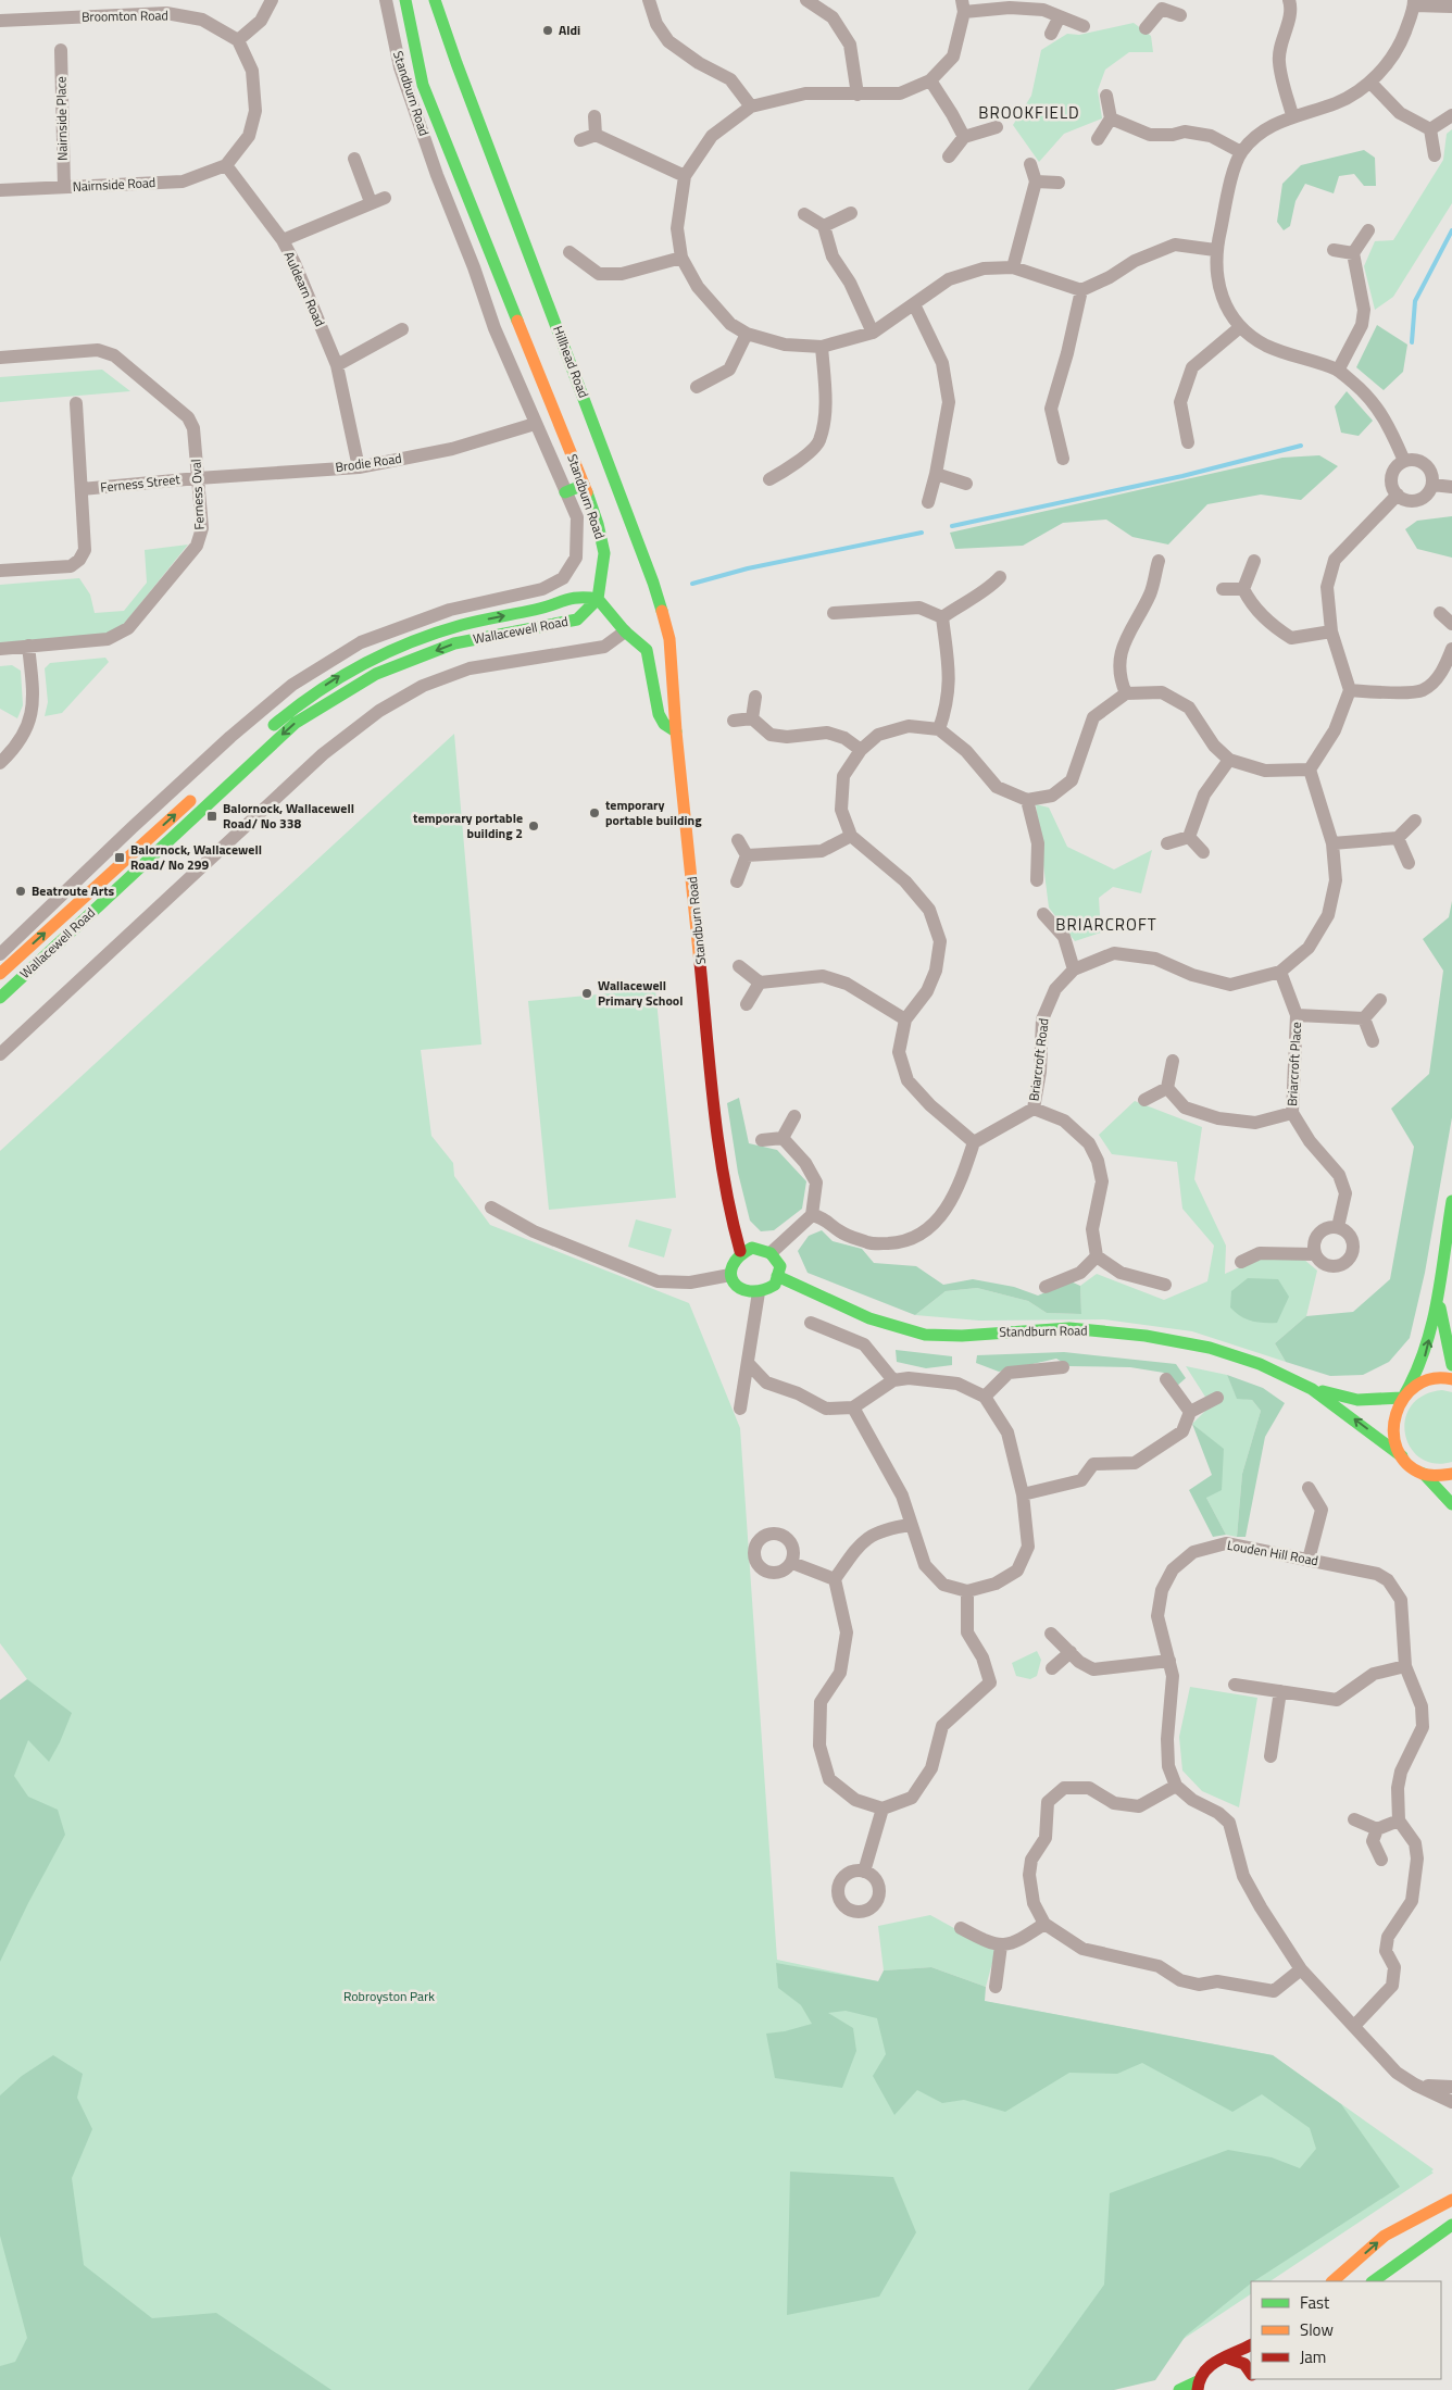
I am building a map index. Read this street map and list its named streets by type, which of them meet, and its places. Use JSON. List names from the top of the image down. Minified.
{"streets":{"street":["Broomton Road","Standburn Road","Nairnside Place","Nairnside Road","Auldearn Road","Hillhead Road","Brodie Road","Ferness Street","Ferness Oval","Wallacewell Road","Briarcroft Road","Briarcroft Place","Louden Hill Road"]},"crossings":[["Standburn Road","Hillhead Road"],["Standburn Road","Brodie Road"],["Standburn Road","Wallacewell Road"],["Nairnside Place","Nairnside Road"],["Nairnside Road","Auldearn Road"],["Auldearn Road","Brodie Road"],["Brodie Road","Ferness Street"],["Brodie Road","Ferness Oval"],["Ferness Street","Ferness Oval"],["Briarcroft Road","Briarcroft Place"]],"districts":["BROOKFIELD","BRIARCROFT"],"parks":["Robroyston Park"],"places":{"other":["Aldi","temporary portable building","temporary portable building 2","Beatroute Arts","Wallacewell Primary School"],"transit":["Balornock, Wallacewell Road/ No 338","Balornock, Wallacewell Road/ No 299"]},"legend":["Fast","Slow","Jam"]}
